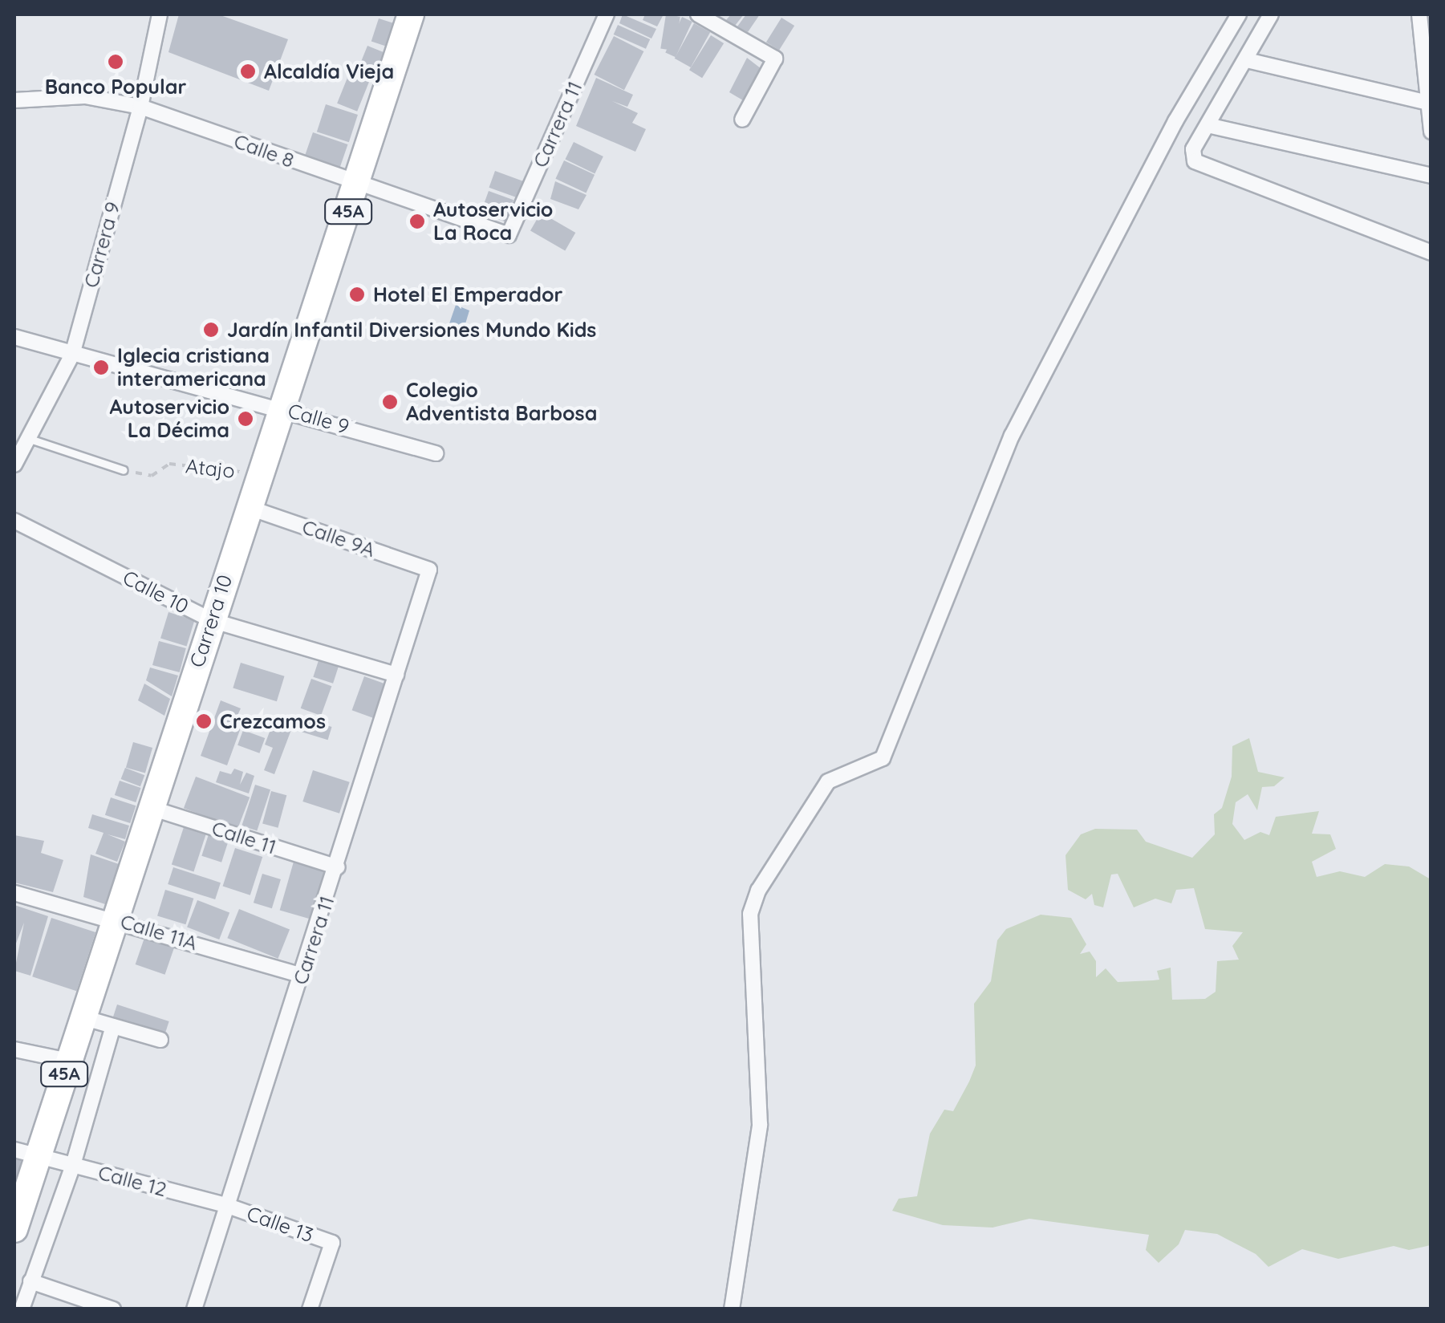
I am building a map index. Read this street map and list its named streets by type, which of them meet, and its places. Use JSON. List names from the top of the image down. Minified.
{"streets":{"highway":["45A","Carrera 10"],"street":["Carrera 11","Calle 8","Carrera 9","Calle 9","Calle 9A","Calle 10","Calle 11","Calle 11A","Calle 12","Calle 13"],"path":["Atajo"]},"crossings":[["Carrera 11","Calle 8"],["Carrera 11","Calle 9A"],["Carrera 11","Calle 10"],["Carrera 11","Calle 11"],["Carrera 11","Calle 11A"],["Carrera 11","Calle 12"],["Carrera 11","Calle 13"],["Calle 8","Carrera 9"],["Calle 8","Carrera 10"],["Carrera 9","Calle 9"],["Calle 9","Carrera 10"],["Calle 9A","Carrera 10"],["Calle 10","Carrera 10"],["Carrera 10","Calle 11"],["Carrera 10","Calle 11A"],["Carrera 10","Calle 12"],["Calle 12","Calle 13"]],"places":["Banco Popular","Alcaldía Vieja","Autoservicio La Roca","Hotel El Emperador","Jardín Infantil Diversiones Mundo Kids","Iglecia cristiana interamericana","Colegio Adventista Barbosa","Autoservicio La Décima","Crezcamos"]}
